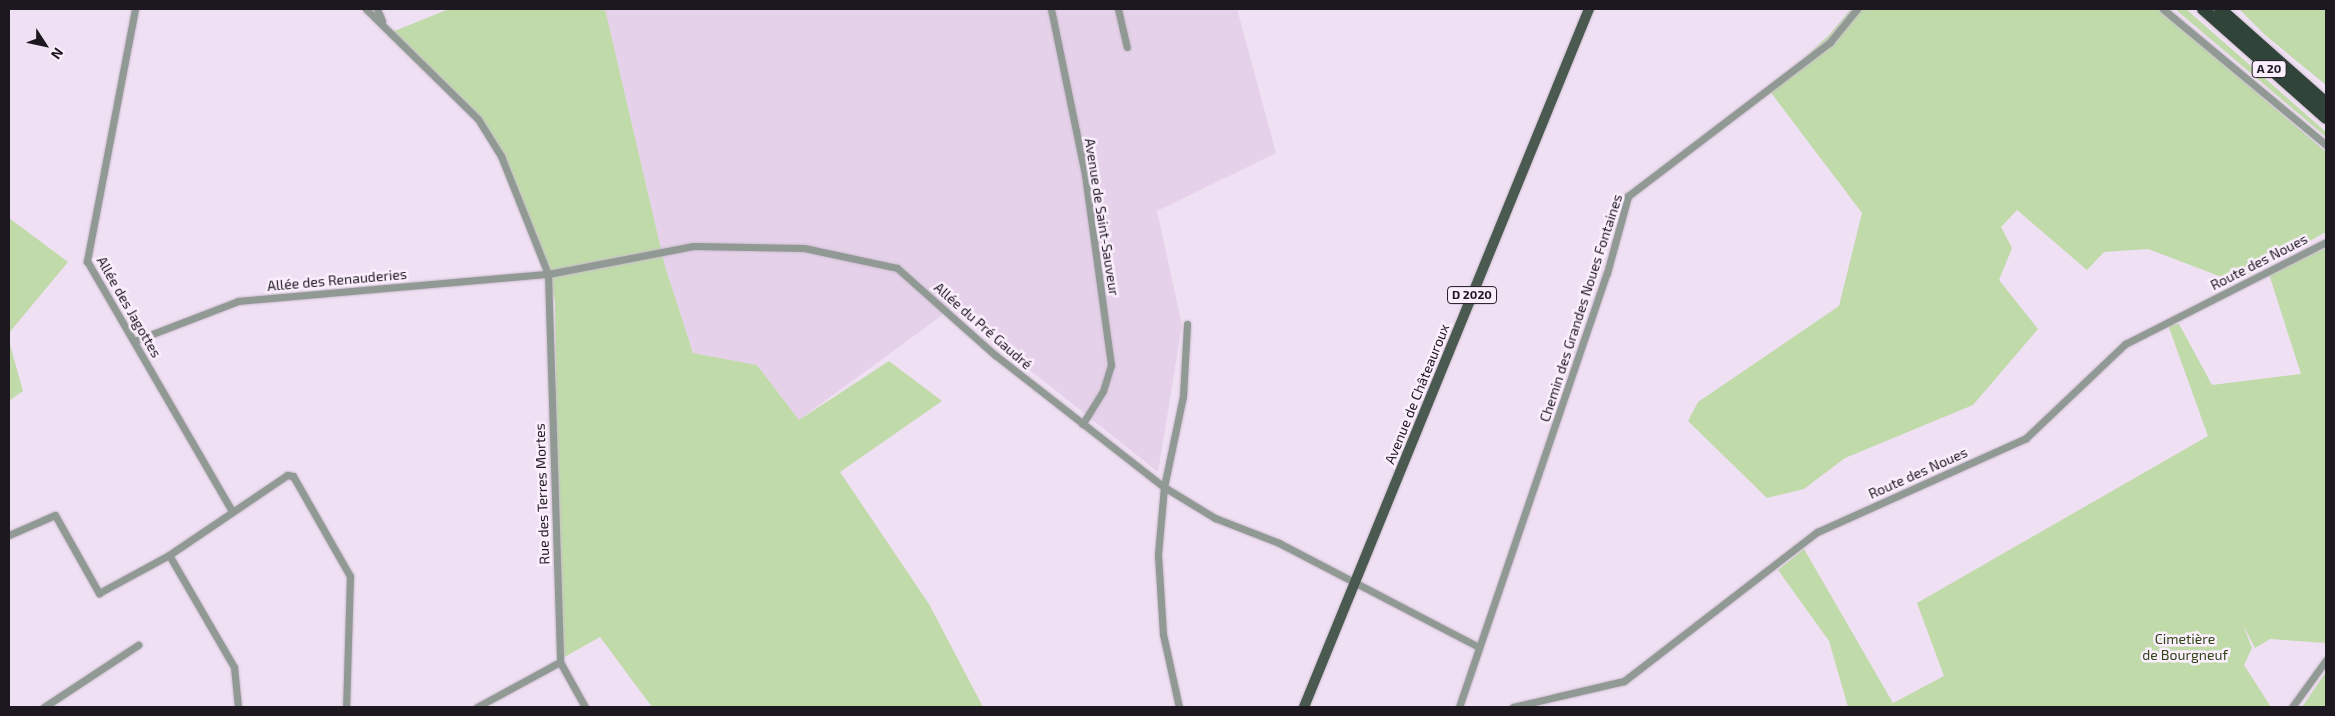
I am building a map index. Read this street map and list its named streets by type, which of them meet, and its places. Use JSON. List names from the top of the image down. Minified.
{"streets":{"highway":["A 20"],"main road":["D 2020","Avenue de Châteauroux"],"street":["Avenue de Saint-Sauveur","Route des Noues","Allée des Renauderies","Allée des Jagottes","Chemin des Grandes Noues Fontaines","Allée du Pré Gaudré","Rue des Terres Mortes"]},"crossings":[["Avenue de Saint-Sauveur","Allée du Pré Gaudré"],["Allée des Renauderies","Allée des Jagottes"],["Allée des Renauderies","Allée du Pré Gaudré"],["Allée des Renauderies","Rue des Terres Mortes"],["Chemin des Grandes Noues Fontaines","Allée du Pré Gaudré"],["Allée du Pré Gaudré","Avenue de Châteauroux"],["Allée du Pré Gaudré","Rue des Terres Mortes"]],"parks":["Cimetière de Bourgneuf"],"north":"bottom right"}
